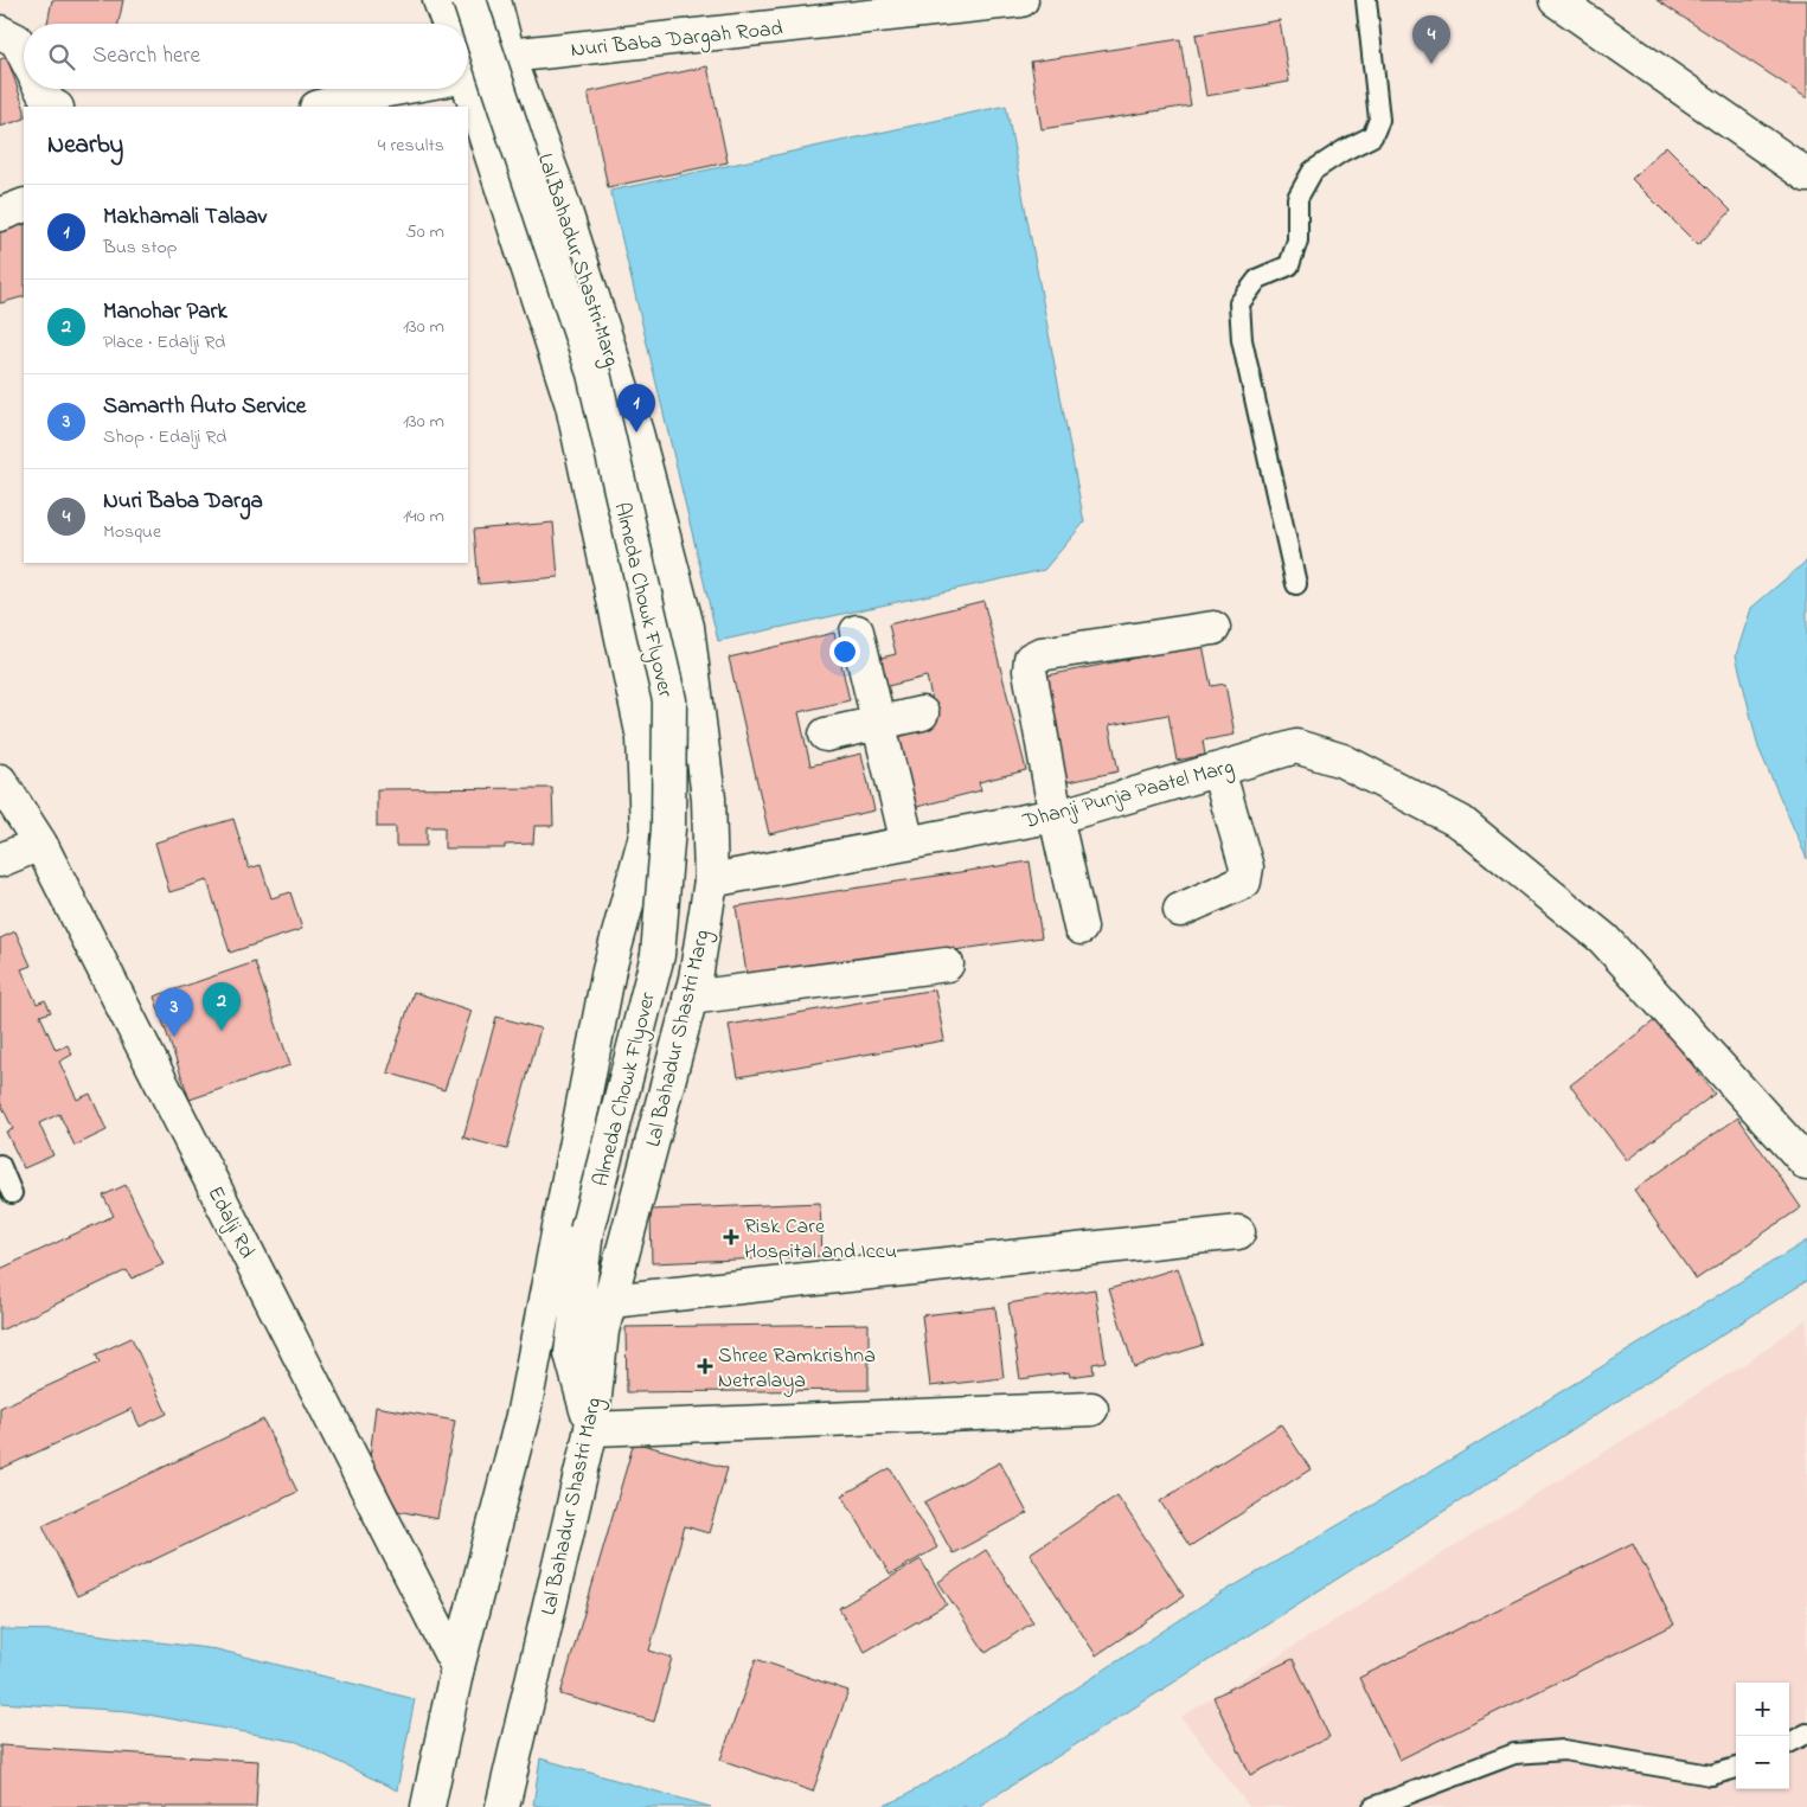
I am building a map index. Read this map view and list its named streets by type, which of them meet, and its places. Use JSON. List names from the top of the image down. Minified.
{"streets":{"street":["Nuri Baba Dargah Road","Lal Bahadur Shastri Marg","Almeda Chowk Flyover","Dhanji Punja Paatel Marg","Edalji Rd"]},"crossings":[["Nuri Baba Dargah Road","Lal Bahadur Shastri Marg"],["Lal Bahadur Shastri Marg","Almeda Chowk Flyover"],["Lal Bahadur Shastri Marg","Dhanji Punja Paatel Marg"]],"places":{"health":["Risk Care Hospital and Iccu","Shree Ramkrishna Netralaya"]},"page":{"pins":["4","1","2","3"],"search":"Search here","heading":["Nearby","4 results"],"list":[{"mark":"1","name":"Makhamali Talaav","note":"Bus stop","value":"50 m"},{"mark":"2","name":"Manohar Park","note":"Place · Edalji Rd","value":"130 m"},{"mark":"3","name":"Samarth Auto Service","note":"Shop · Edalji Rd","value":"130 m"},{"mark":"4","name":"Nuri Baba Darga","note":"Mosque","value":"140 m"}],"map_buttons":["+","−"]}}
